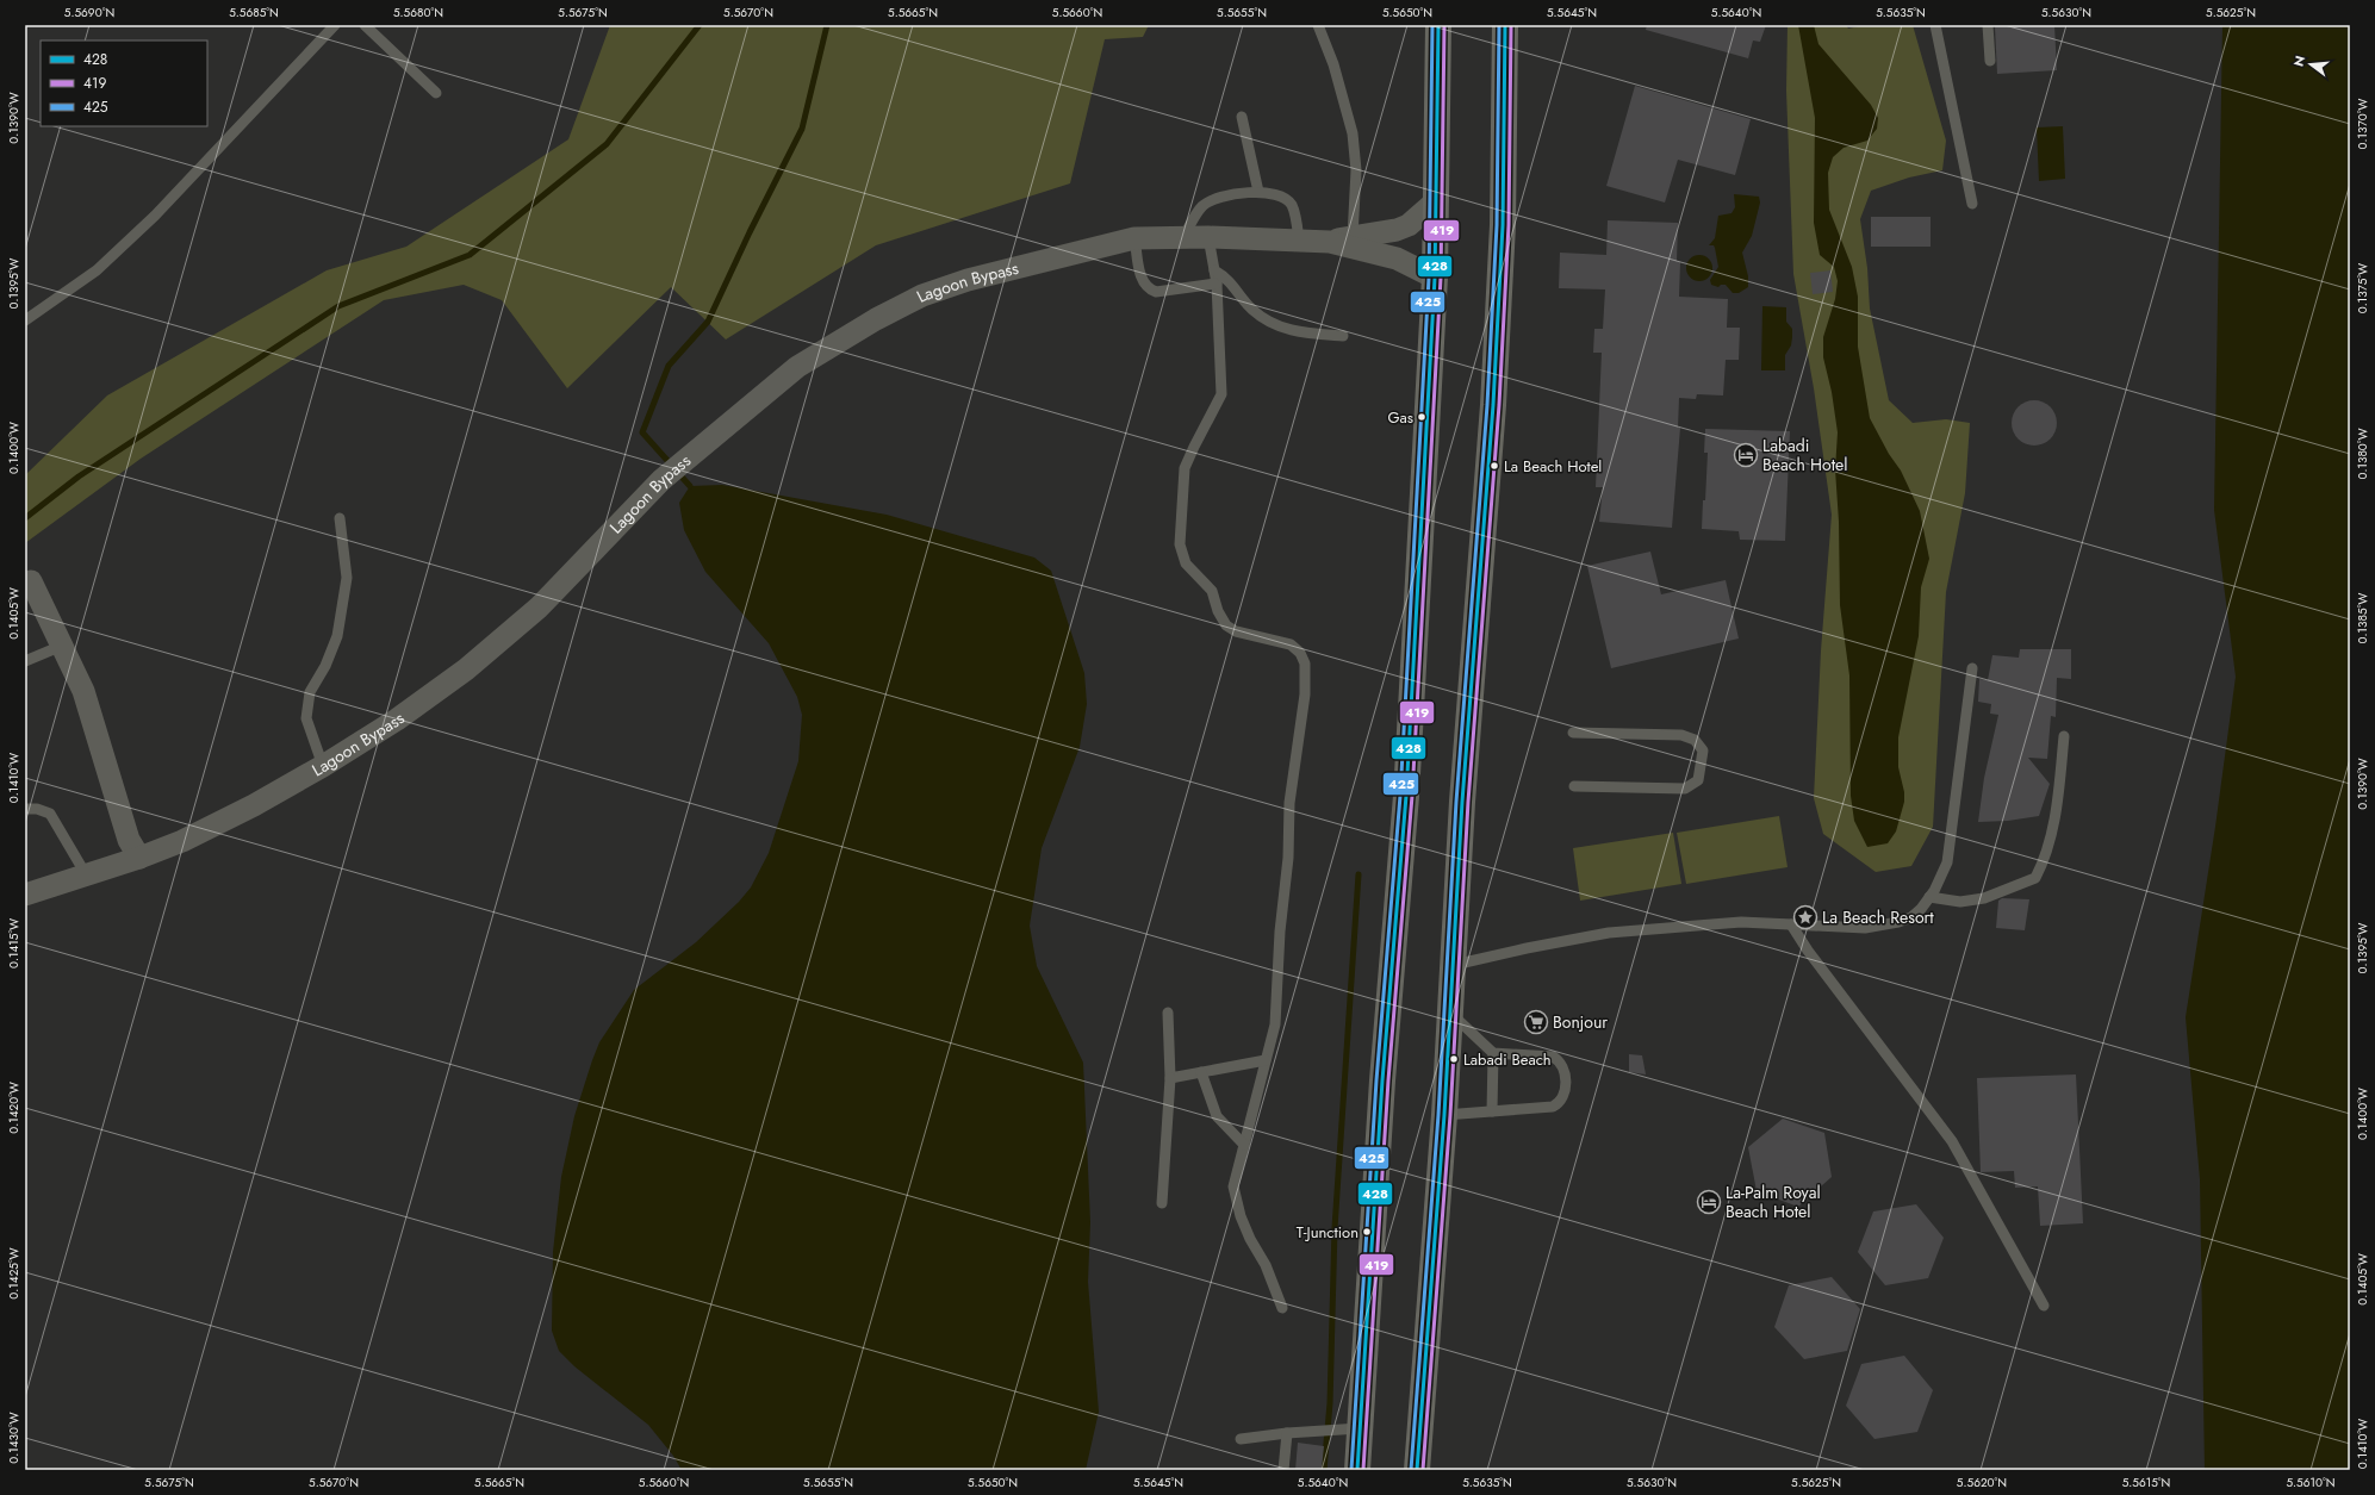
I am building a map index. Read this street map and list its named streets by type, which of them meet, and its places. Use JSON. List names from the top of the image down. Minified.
{"streets":{"street":["Lagoon Bypass"]},"places":{"other":["Gas","La Beach Hotel","Labadi Beach","T-Junction"],"hotel":["Labadi Beach Hotel","La-Palm Royal Beach Hotel"],"place":["La Beach Resort"],"supermarket":["Bonjour"]},"lines":["transit line 428","transit line 419","transit line 425"],"legend":["428","419","425"],"north":"left","coordinates":["5.5690°N","5.5685°N","5.5680°N","5.5675°N","5.5670°N","5.5665°N","5.5660°N","5.5655°N","5.5650°N","5.5645°N","5.5640°N","5.5635°N","5.5630°N","5.5625°N","0.1390°W","0.1370°W","0.1395°W","0.1375°W","0.1400°W","0.1380°W","0.1405°W","0.1385°W","0.1410°W","0.1415°W","0.1420°W","0.1425°W","0.1430°W","5.5620°N","5.5615°N","5.5610°N"]}
